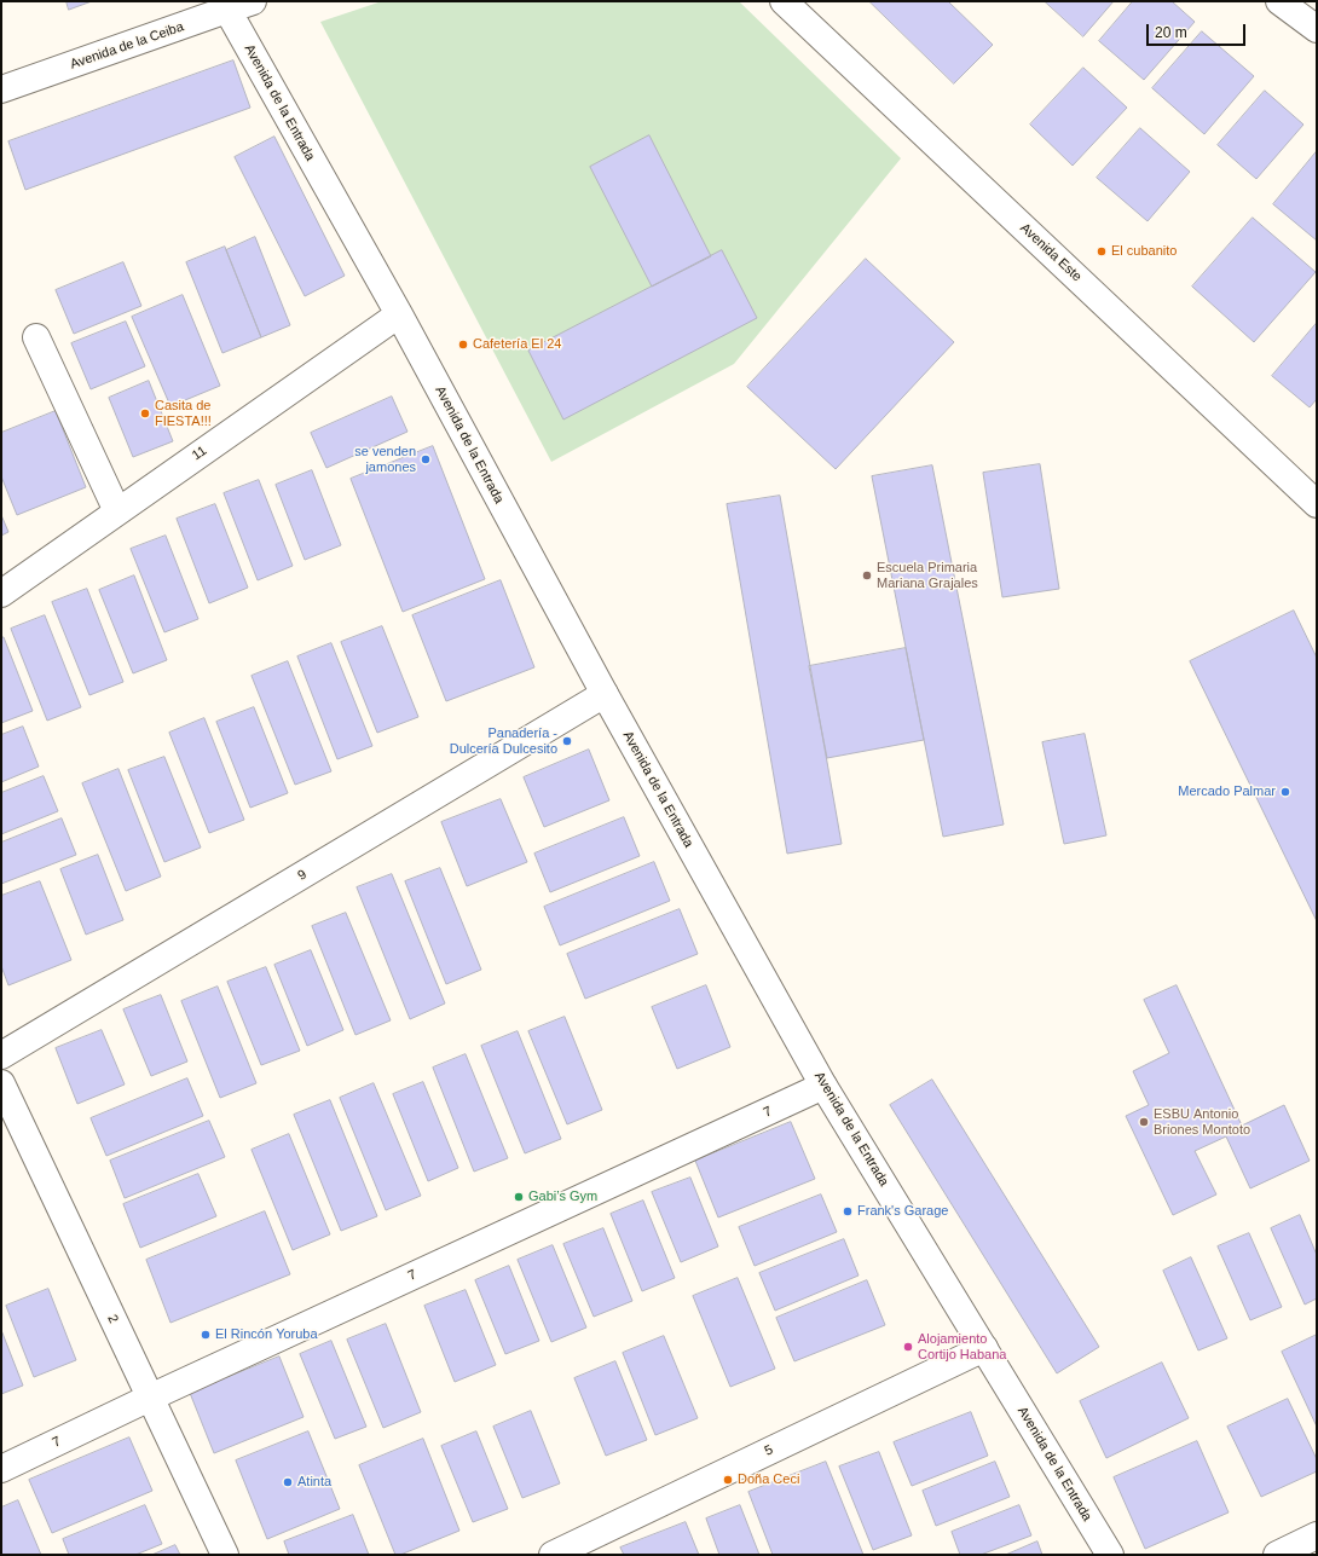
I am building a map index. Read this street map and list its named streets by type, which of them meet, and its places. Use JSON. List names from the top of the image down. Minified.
{"streets":{"street":["Avenida de la Ceiba","Avenida de la Entrada","Avenida Este","11","9","7","2","5"]},"crossings":[["Avenida de la Ceiba","Avenida de la Entrada"],["Avenida de la Entrada","11"],["Avenida de la Entrada","9"],["Avenida de la Entrada","7"],["Avenida de la Entrada","5"],["7","2"]],"places":["El cubanito","Cafetería El 24","Casita de FIESTA!!!","se venden jamones","Escuela Primaria Mariana Grajales","Panadería - Dulcería Dulcesito","Mercado Palmar","ESBU Antonio Briones Montoto","Gabi’s Gym","Frank's Garage","El Rincón Yoruba","Alojamiento Cortijo Habana","Doña Ceci","Atinta"],"scale_bar":"20 m"}
